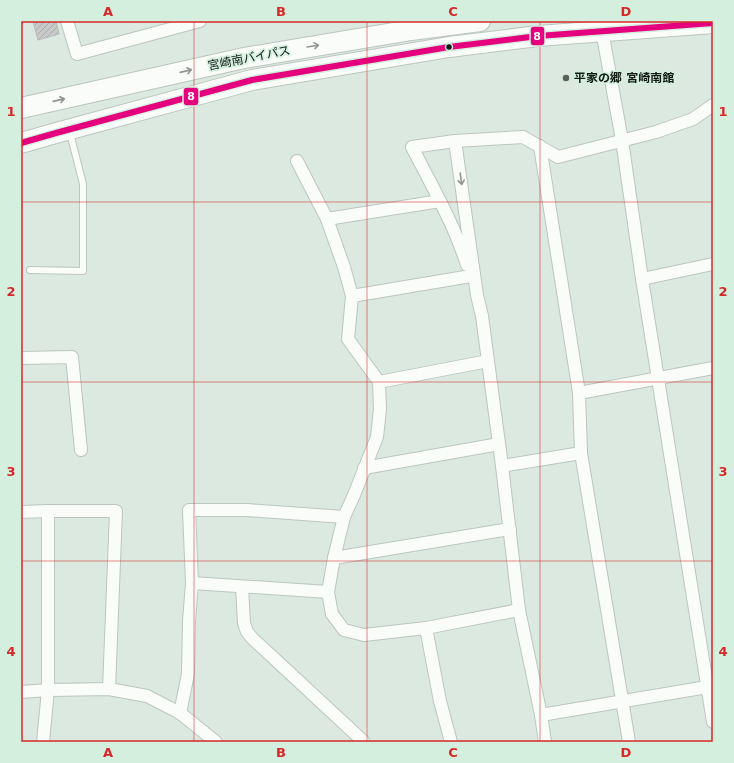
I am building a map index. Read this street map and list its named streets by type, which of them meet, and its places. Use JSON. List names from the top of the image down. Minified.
{"streets":{"highway":["宮崎南バイパス"]},"places":["平家の郷 宮崎南館"],"lines":["transit line 8"],"grid":{"columns":["A","B","C","D"],"rows":["1","2","3","4"]}}
